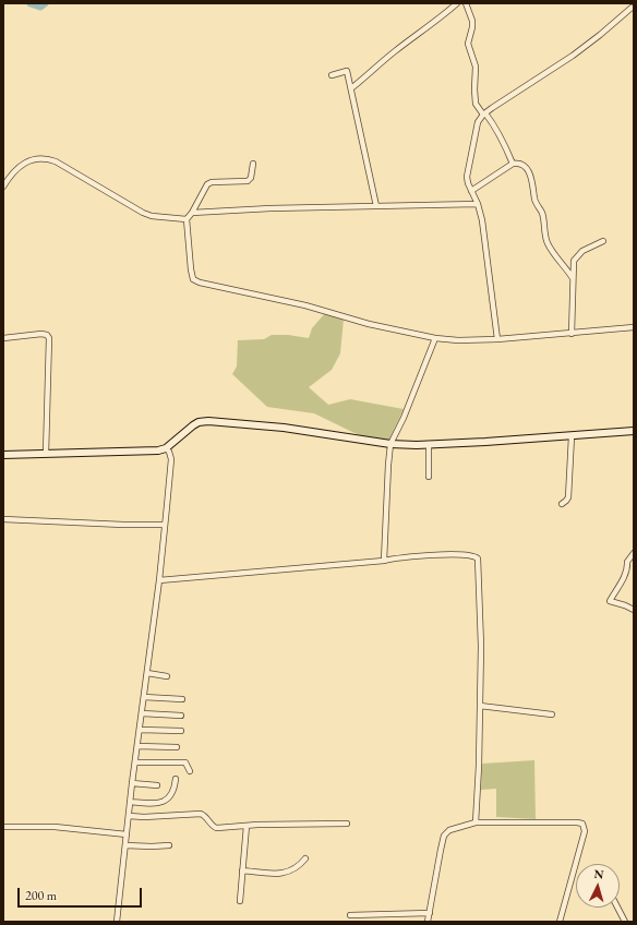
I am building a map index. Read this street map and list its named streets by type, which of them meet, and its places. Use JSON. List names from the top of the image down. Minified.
{"scale_bar":"200 m","north":"top"}
